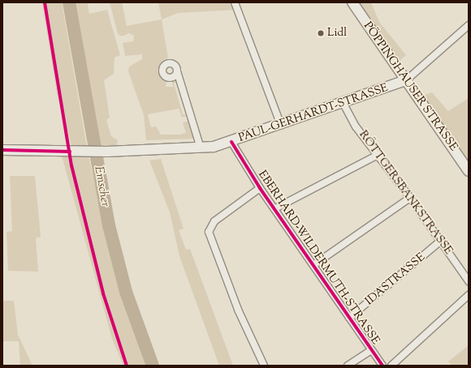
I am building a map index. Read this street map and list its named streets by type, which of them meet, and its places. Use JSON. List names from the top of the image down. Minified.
{"streets":{"main road":["PÖPPINGHAUSER STRASSE","PAUL-GERHARDT-STRASSE"],"street":["RÖTTGERSBANKSTRASSE","EBERHARD-WILDERMUTH-STRASSE","IDASTRASSE"]},"crossings":[["PÖPPINGHAUSER STRASSE","PAUL-GERHARDT-STRASSE"],["PAUL-GERHARDT-STRASSE","RÖTTGERSBANKSTRASSE"],["PAUL-GERHARDT-STRASSE","EBERHARD-WILDERMUTH-STRASSE"],["RÖTTGERSBANKSTRASSE","IDASTRASSE"],["EBERHARD-WILDERMUTH-STRASSE","IDASTRASSE"]],"water":["Emscher"],"places":["Lidl"]}
